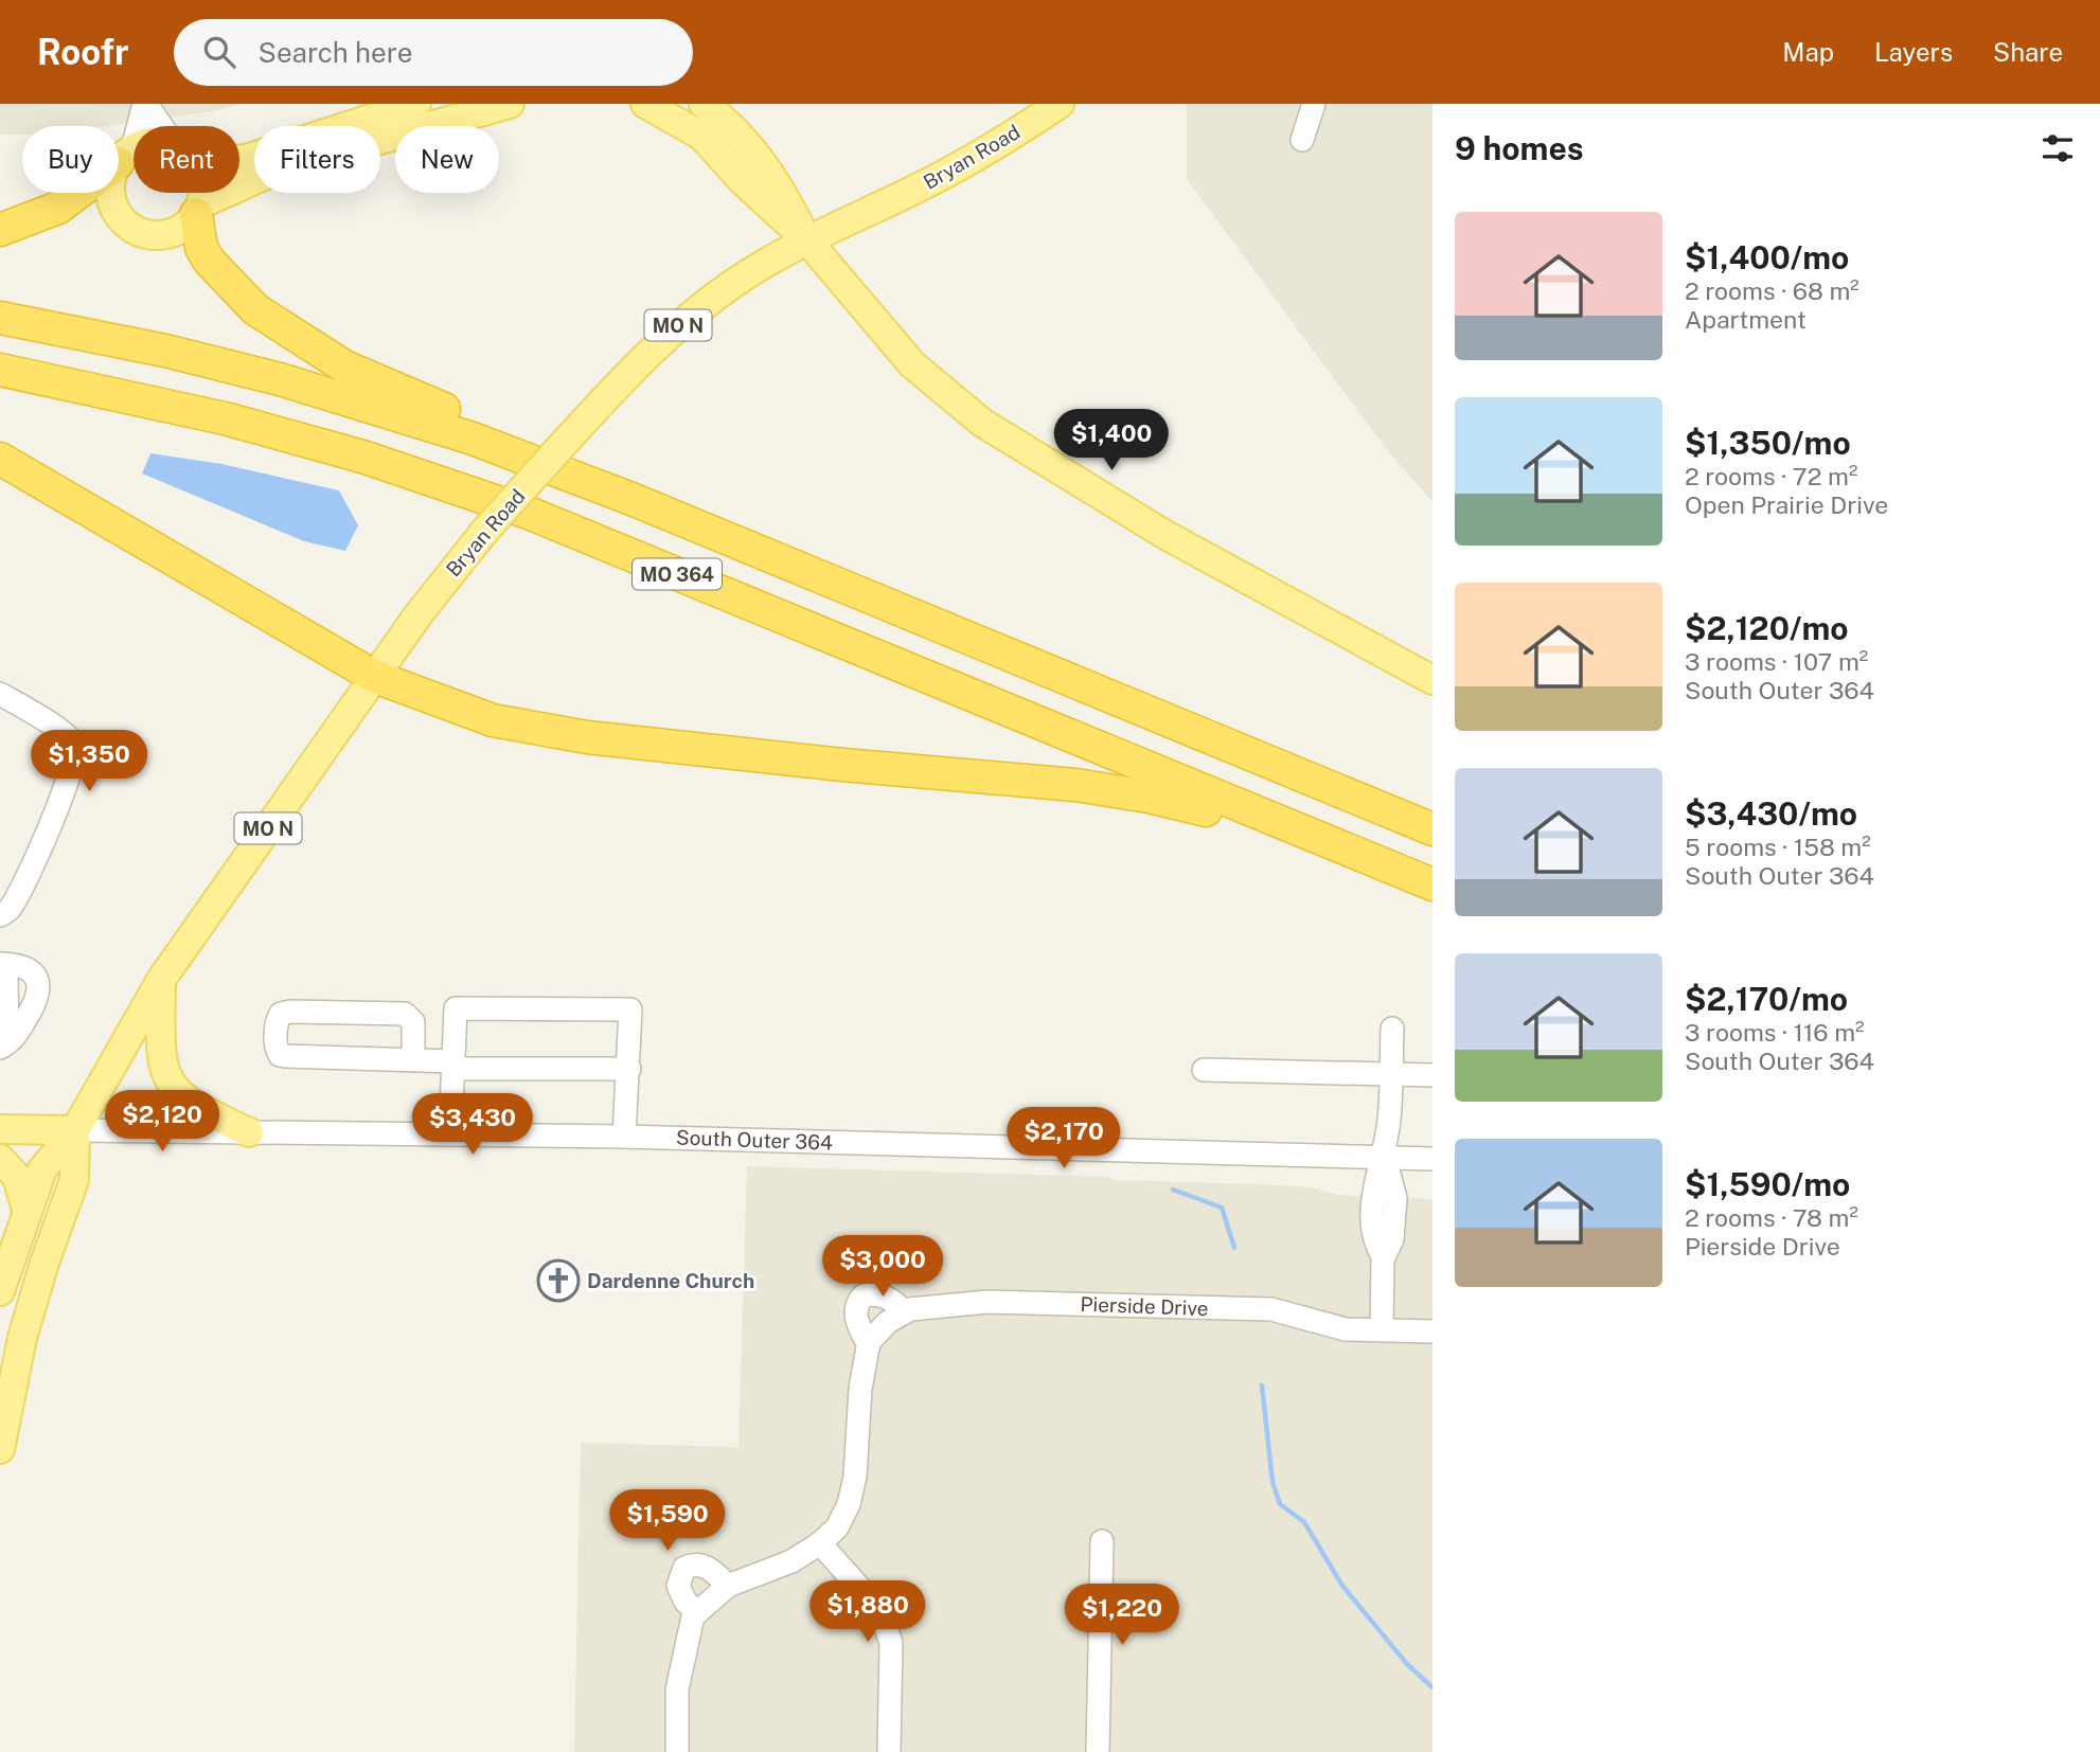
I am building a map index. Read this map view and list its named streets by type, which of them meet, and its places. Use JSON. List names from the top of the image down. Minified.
{"streets":{"highway":["MO 364"],"main road":["Bryan Road","MO N"],"street":["South Outer 364","Pierside Drive"]},"crossings":[["Bryan Road","South Outer 364"]],"places":{"church":["Dardenne Church"]},"page":{"header":"Roofr","search":"Search here","nav":["Map","Layers","Share"],"heading":"9 homes","chip":["Buy","Rent","Filters","New"],"list":[{"name":"$1,400/mo","note":"2 rooms · 68 m² · Apartment"},{"name":"$1,350/mo","note":"2 rooms · 72 m² · Open Prairie Drive"},{"name":"$2,120/mo","note":"3 rooms · 107 m² · South Outer 364"},{"name":"$3,430/mo","note":"5 rooms · 158 m² · South Outer 364"},{"name":"$2,170/mo","note":"3 rooms · 116 m² · South Outer 364"},{"name":"$1,590/mo","note":"2 rooms · 78 m² · Pierside Drive"}],"price":["$1,400","$1,350","$2,120","$3,430","$2,170","$3,000","$1,590","$1,880","$1,220"]}}
